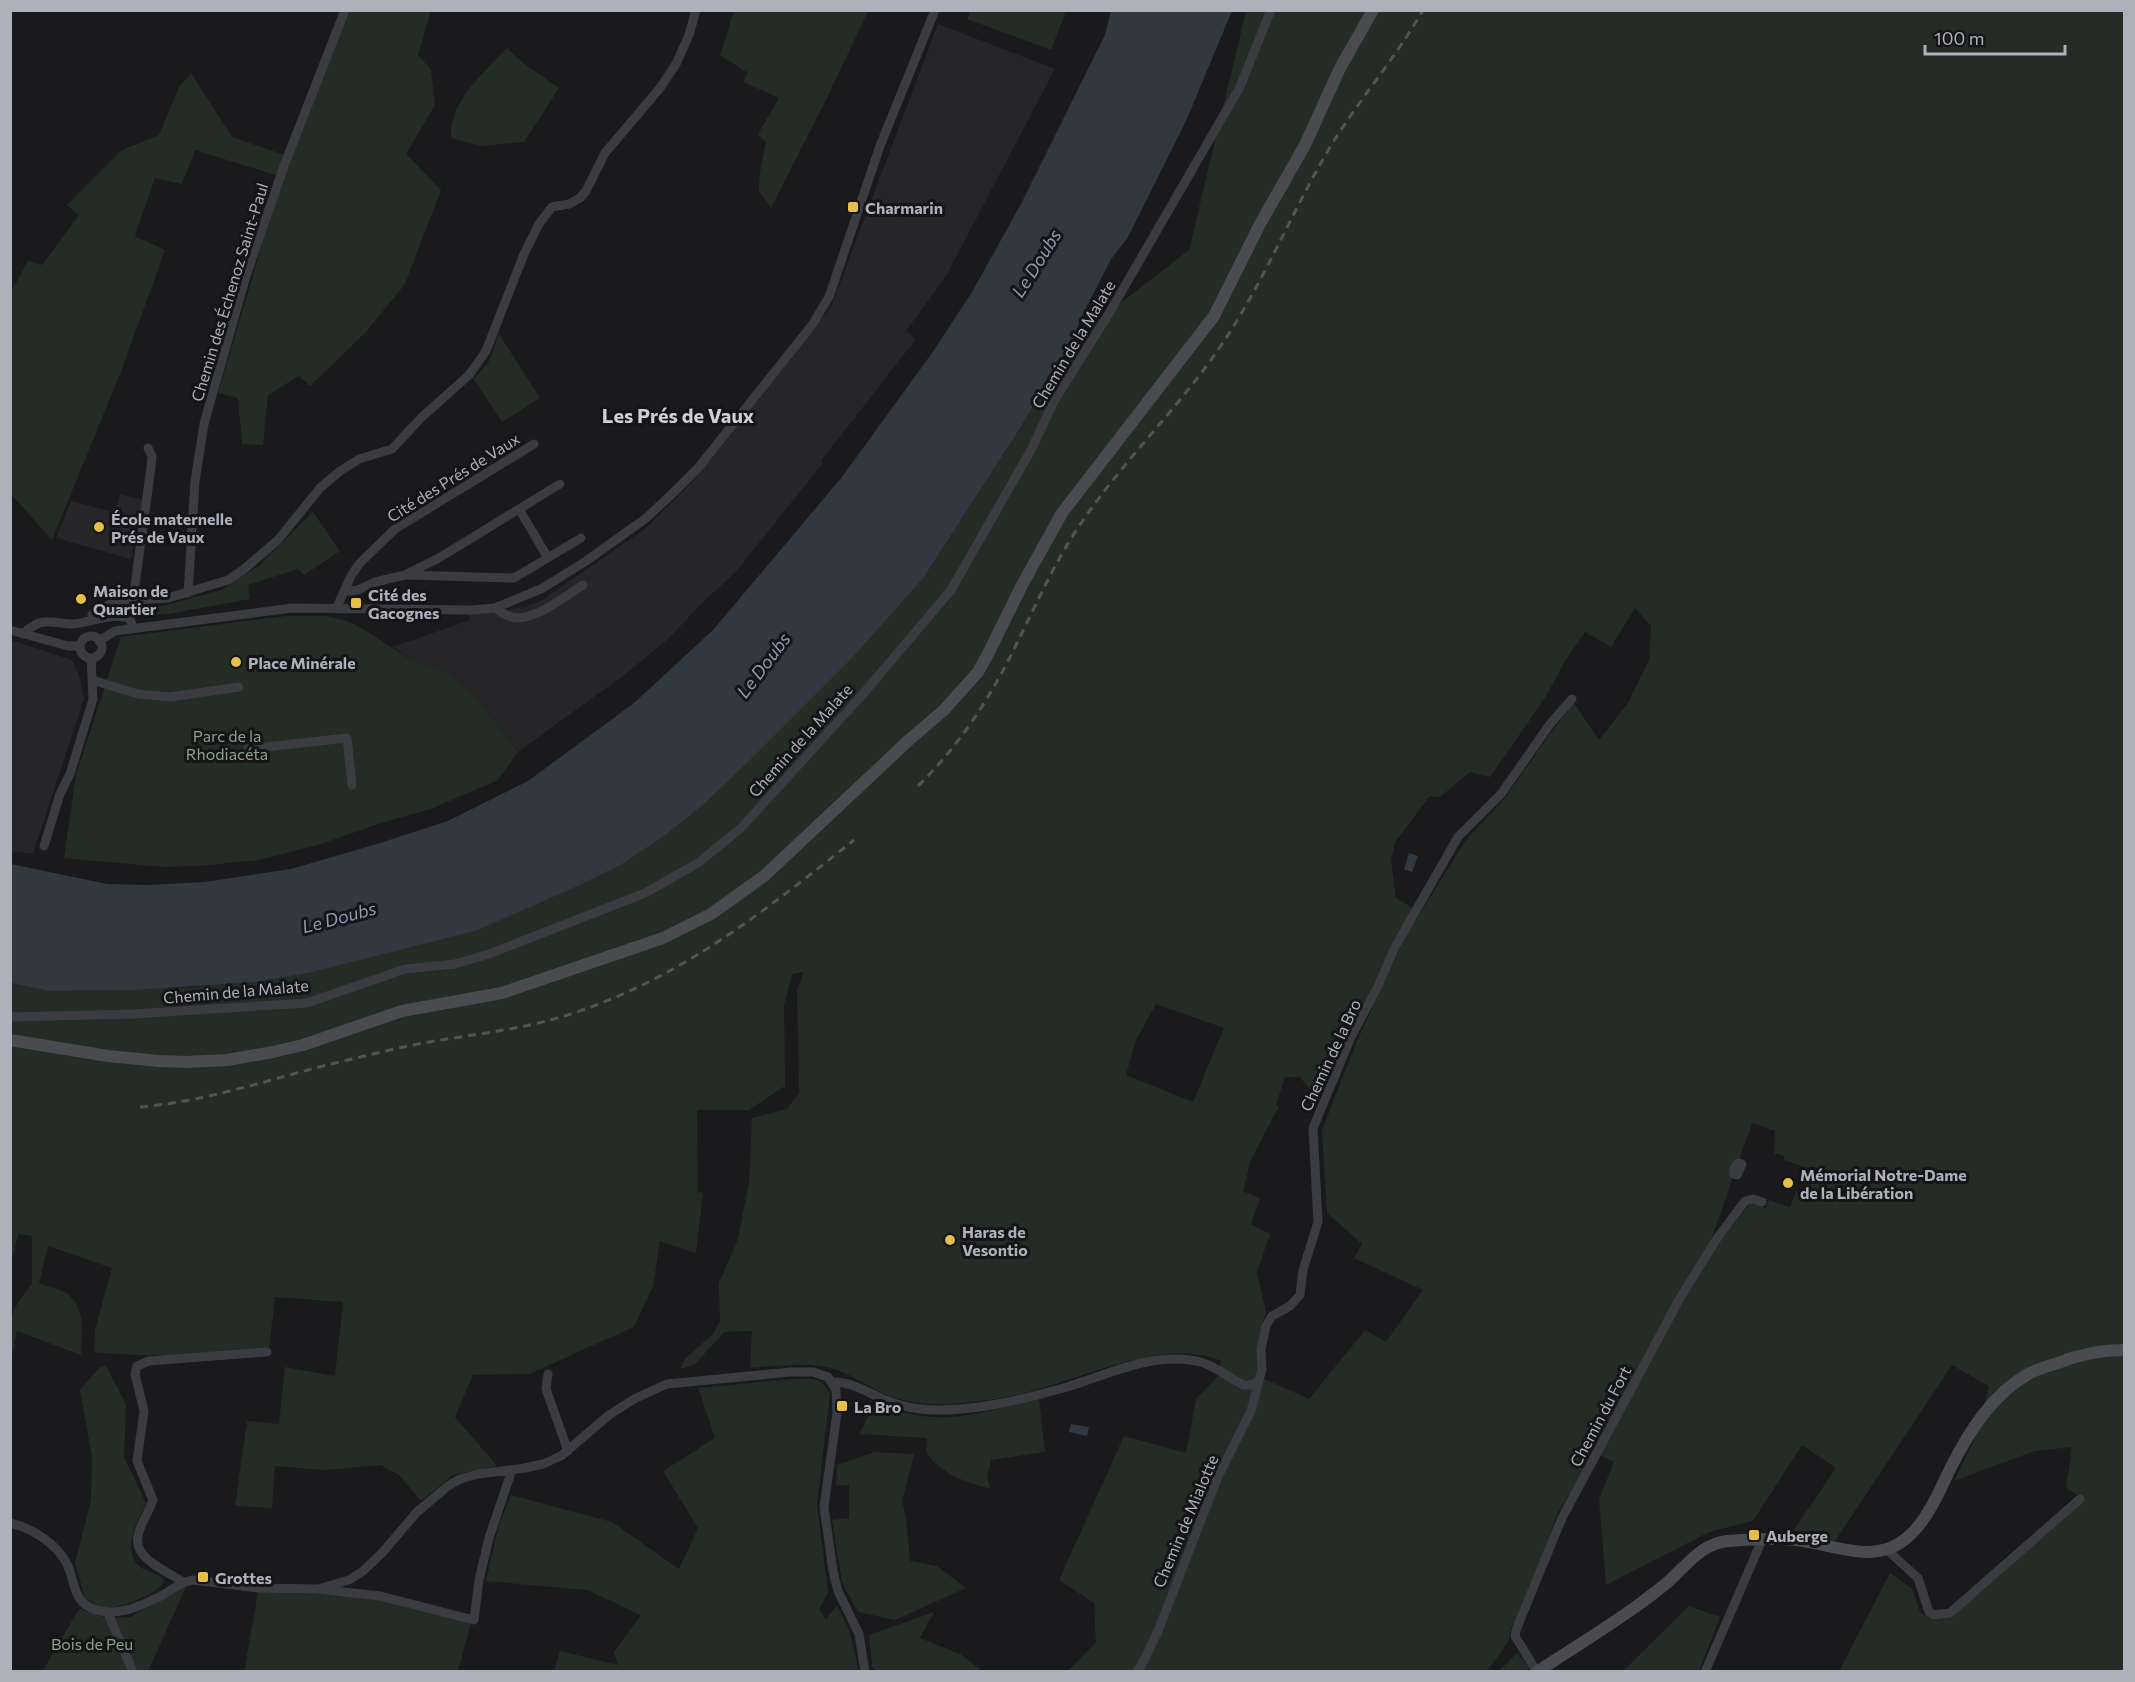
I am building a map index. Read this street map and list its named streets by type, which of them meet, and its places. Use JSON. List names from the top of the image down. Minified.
{"streets":{"street":["Chemin des Échenoz Saint-Paul","Chemin de la Malate","Cité des Prés de Vaux","Chemin de la Bro","Chemin du Fort","Chemin de Mialotte"]},"crossings":[["Chemin de la Bro","Chemin de Mialotte"]],"districts":["Les Prés de Vaux"],"water":["Le Doubs"],"parks":["Parc de la Rhodiacéta","Bois de Peu"],"places":{"transit":["Charmarin","Cité des Gacognes","La Bro","Auberge","Grottes"],"other":["École maternelle Prés de Vaux","Maison de Quartier","Place Minérale","Mémorial Notre-Dame de la Libération","Haras de Vesontio"]},"scale_bar":"100 m"}
